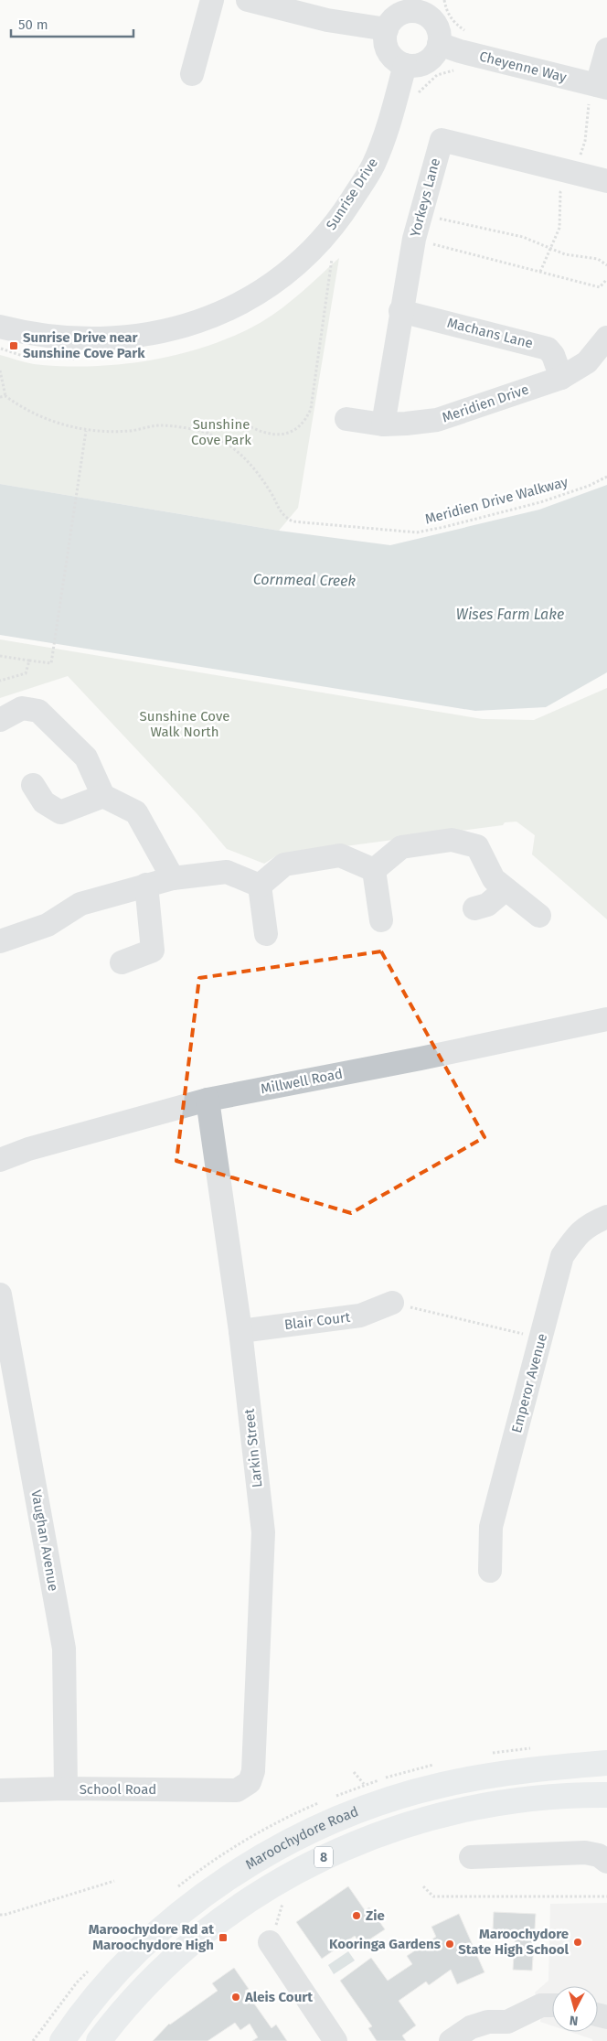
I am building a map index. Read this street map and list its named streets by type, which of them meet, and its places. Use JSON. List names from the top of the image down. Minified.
{"streets":{"main road":["Maroochydore Road","8"],"street":["Cheyenne Way","Sunrise Drive","Yorkeys Lane","Machans Lane","Meridien Drive","Millwell Road","Blair Court","Emperor Avenue","Larkin Street","Vaughan Avenue","School Road"],"path":["Meridien Drive Walkway"]},"crossings":[["Cheyenne Way","Sunrise Drive"],["Yorkeys Lane","Machans Lane"],["Yorkeys Lane","Meridien Drive"],["Machans Lane","Meridien Drive"],["Millwell Road","Larkin Street"],["Blair Court","Larkin Street"],["Larkin Street","School Road"],["Vaughan Avenue","School Road"]],"water":["Cornmeal Creek","Wises Farm Lake"],"parks":["Sunshine Cove Park","Sunshine Cove Walk North"],"places":{"transit":["Sunrise Drive near Sunshine Cove Park","Maroochydore Rd at Maroochydore High"],"other":["Zie","Maroochydore State High School","Kooringa Gardens","Aleis Court"]},"scale_bar":"50 m","north":"bottom"}
